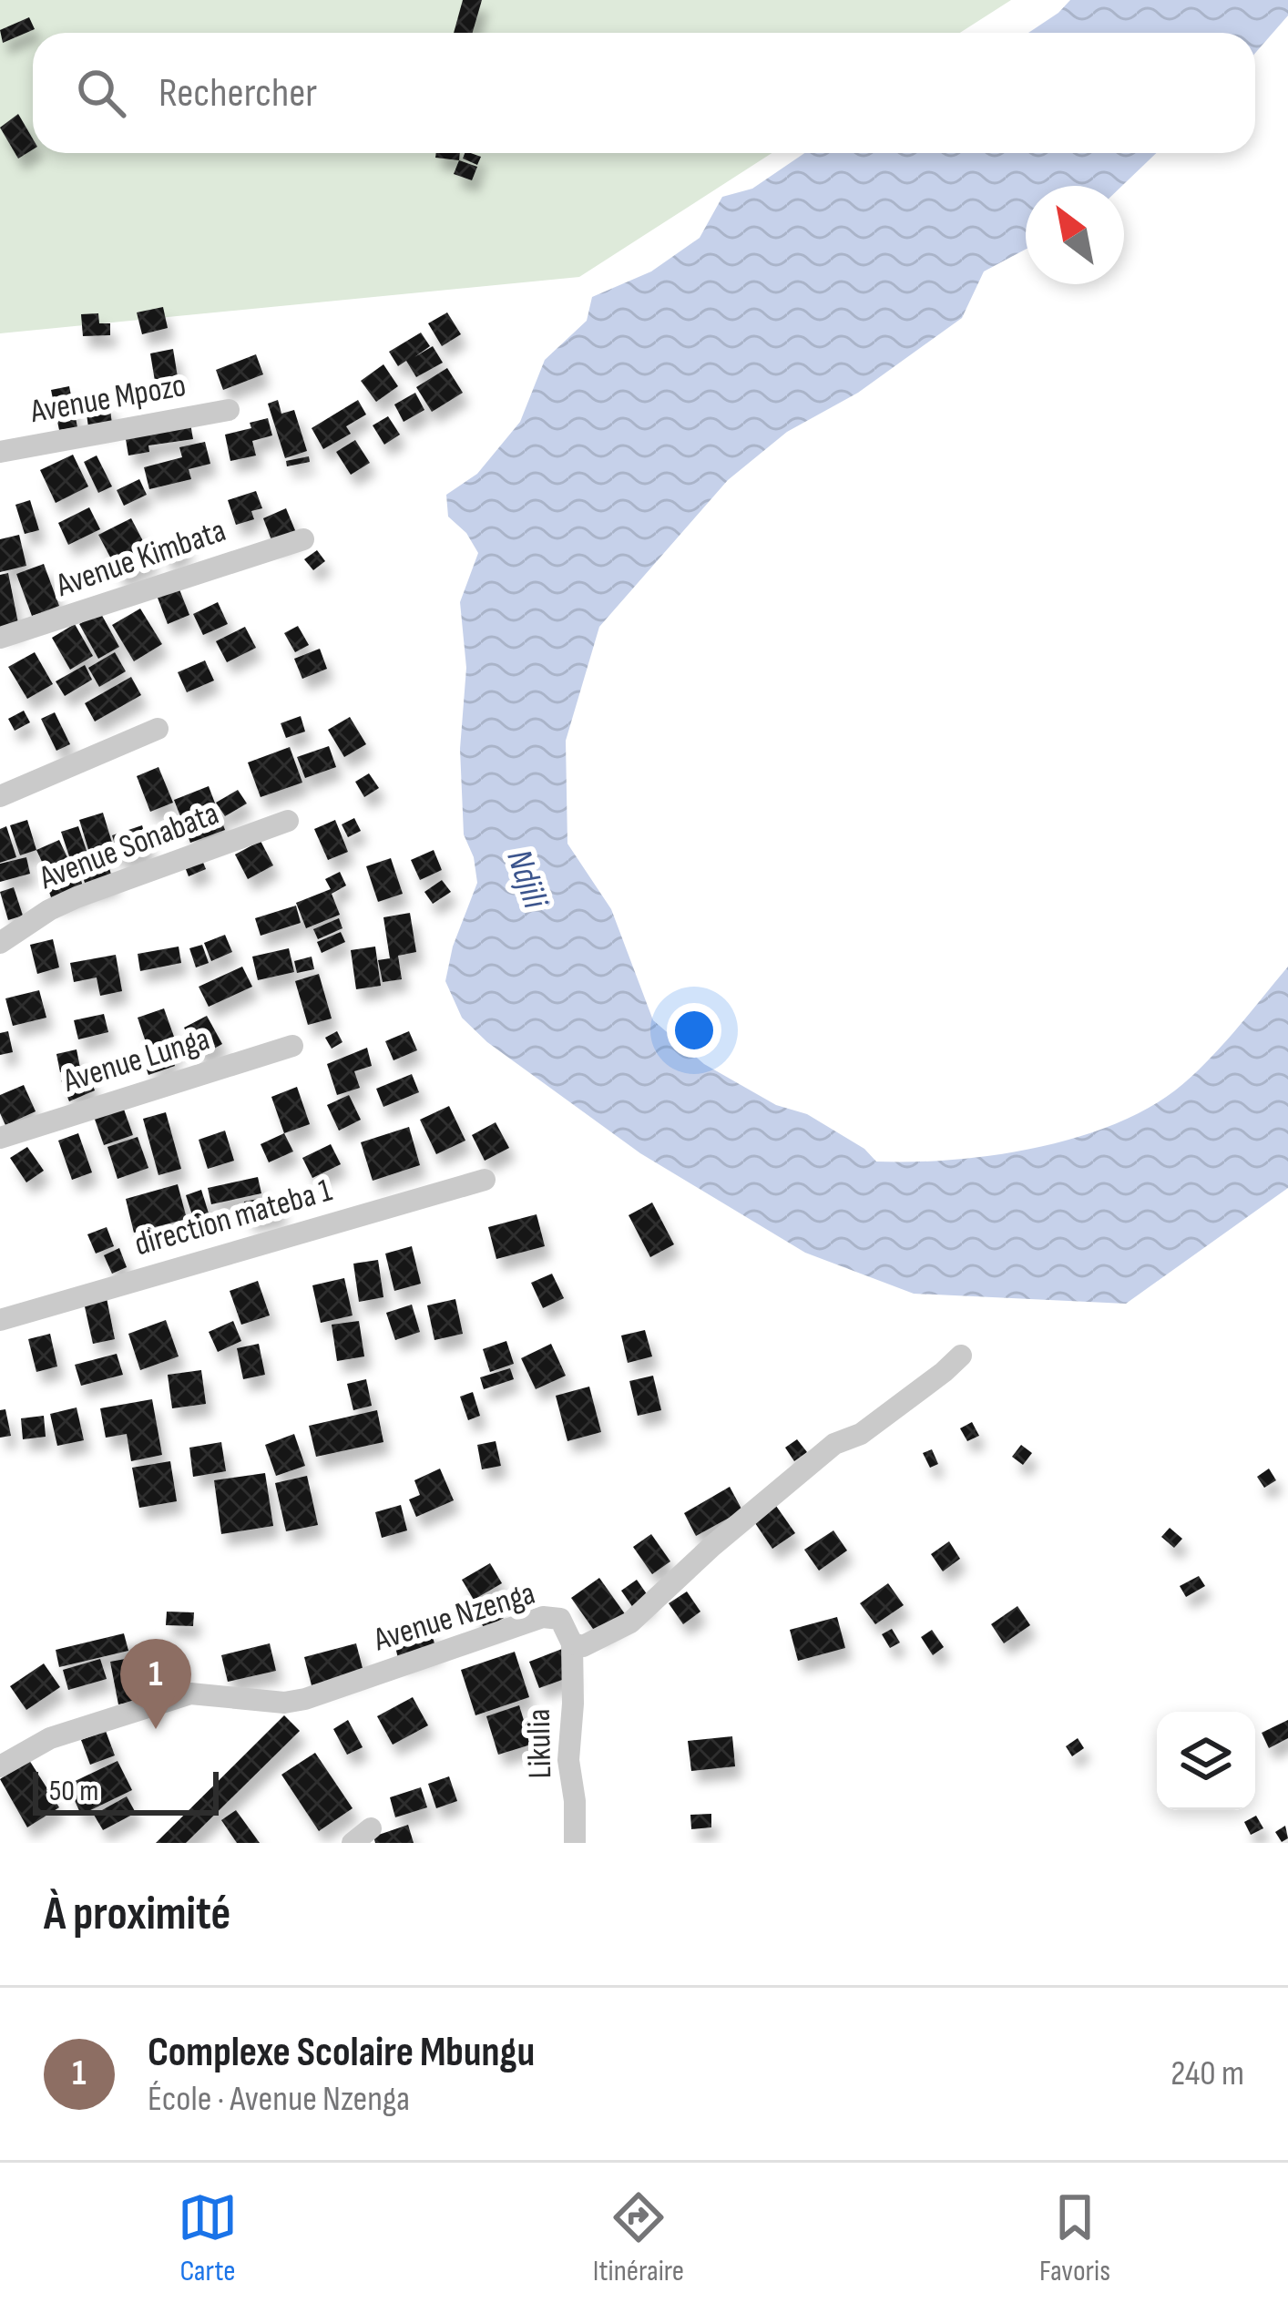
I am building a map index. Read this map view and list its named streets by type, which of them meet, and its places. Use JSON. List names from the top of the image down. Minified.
{"streets":{"street":["Avenue Mpozo","Avenue Kimbata","Avenue Sonabata","Avenue Lunga","direction mateba 1","Avenue Nzenga","Likulia"]},"crossings":[["Avenue Nzenga","Likulia"]],"water":["Ndjili"],"scale_bar":"50 m","north":"top left","page":{"search":"Rechercher","pins":"1","scale":"50 m","heading":"À proximité","list":[{"mark":"1","name":"Complexe Scolaire Mbungu","note":"École · Avenue Nzenga","value":"240 m"}],"nav":["Carte","Itinéraire","Favoris"]}}
